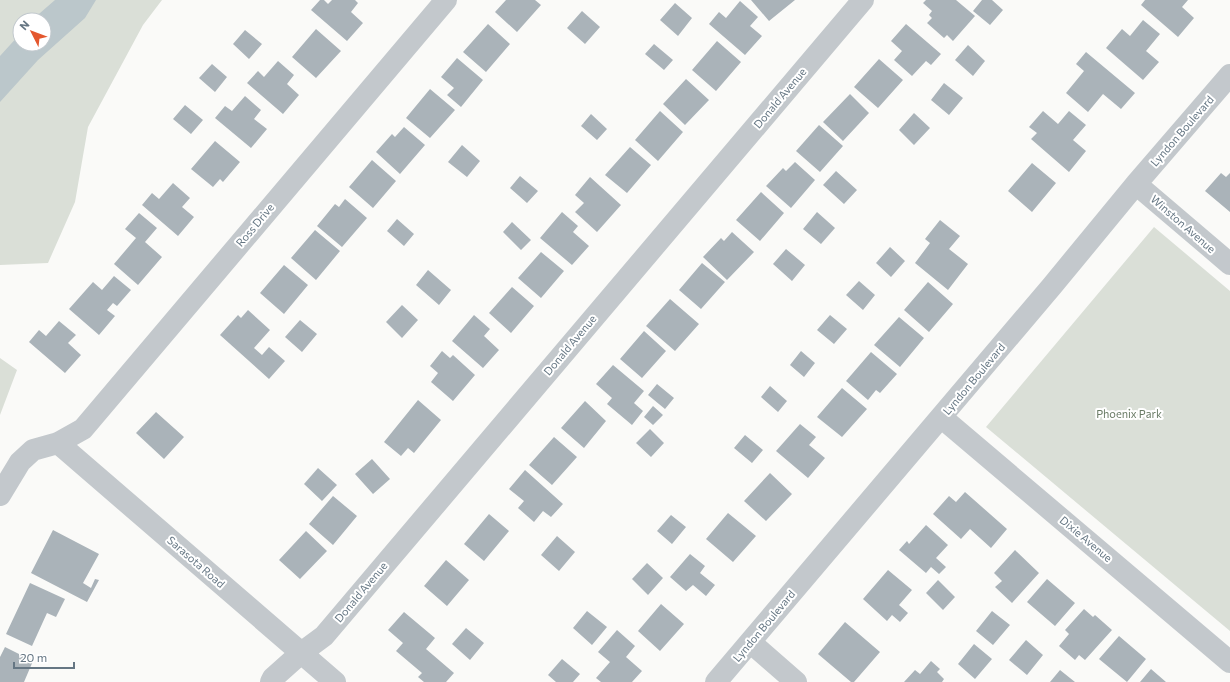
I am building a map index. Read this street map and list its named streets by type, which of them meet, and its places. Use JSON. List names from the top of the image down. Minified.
{"streets":{"street":["Donald Avenue","Lyndon Boulevard","Winston Avenue","Ross Drive","Dixie Avenue","Sarasota Road"]},"crossings":[["Donald Avenue","Sarasota Road"],["Lyndon Boulevard","Winston Avenue"],["Lyndon Boulevard","Dixie Avenue"],["Ross Drive","Sarasota Road"]],"parks":["Phoenix Park"],"scale_bar":"20 m","north":"top left"}
